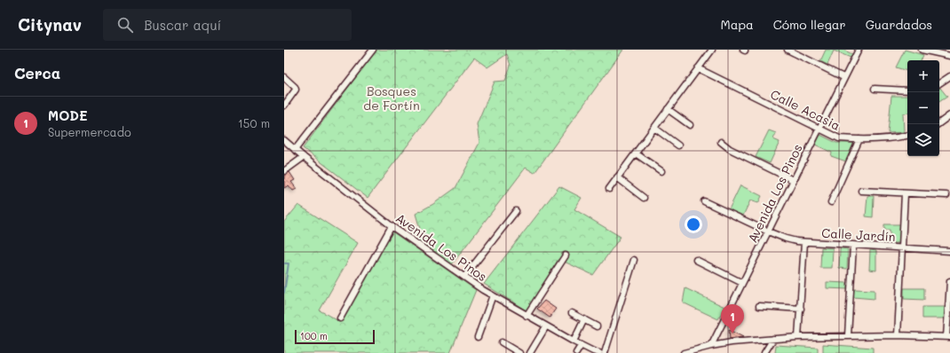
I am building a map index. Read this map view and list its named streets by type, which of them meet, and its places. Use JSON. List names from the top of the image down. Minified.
{"streets":{"street":["Calle Acasia","Avenida Los Pinos","Calle Jardín"]},"crossings":[["Calle Acasia","Avenida Los Pinos"],["Avenida Los Pinos","Calle Jardín"]],"parks":["Bosques de Fortín"],"scale_bar":"100 m","page":{"header":"Citynav","search":"Buscar aquí","nav":["Mapa","Cómo llegar","Guardados"],"heading":"Cerca","map_buttons":["+","−"],"list":[{"mark":"1","name":"MODE","note":"Supermercado","value":"150 m"}],"pins":"1","scale":"100 m"}}
